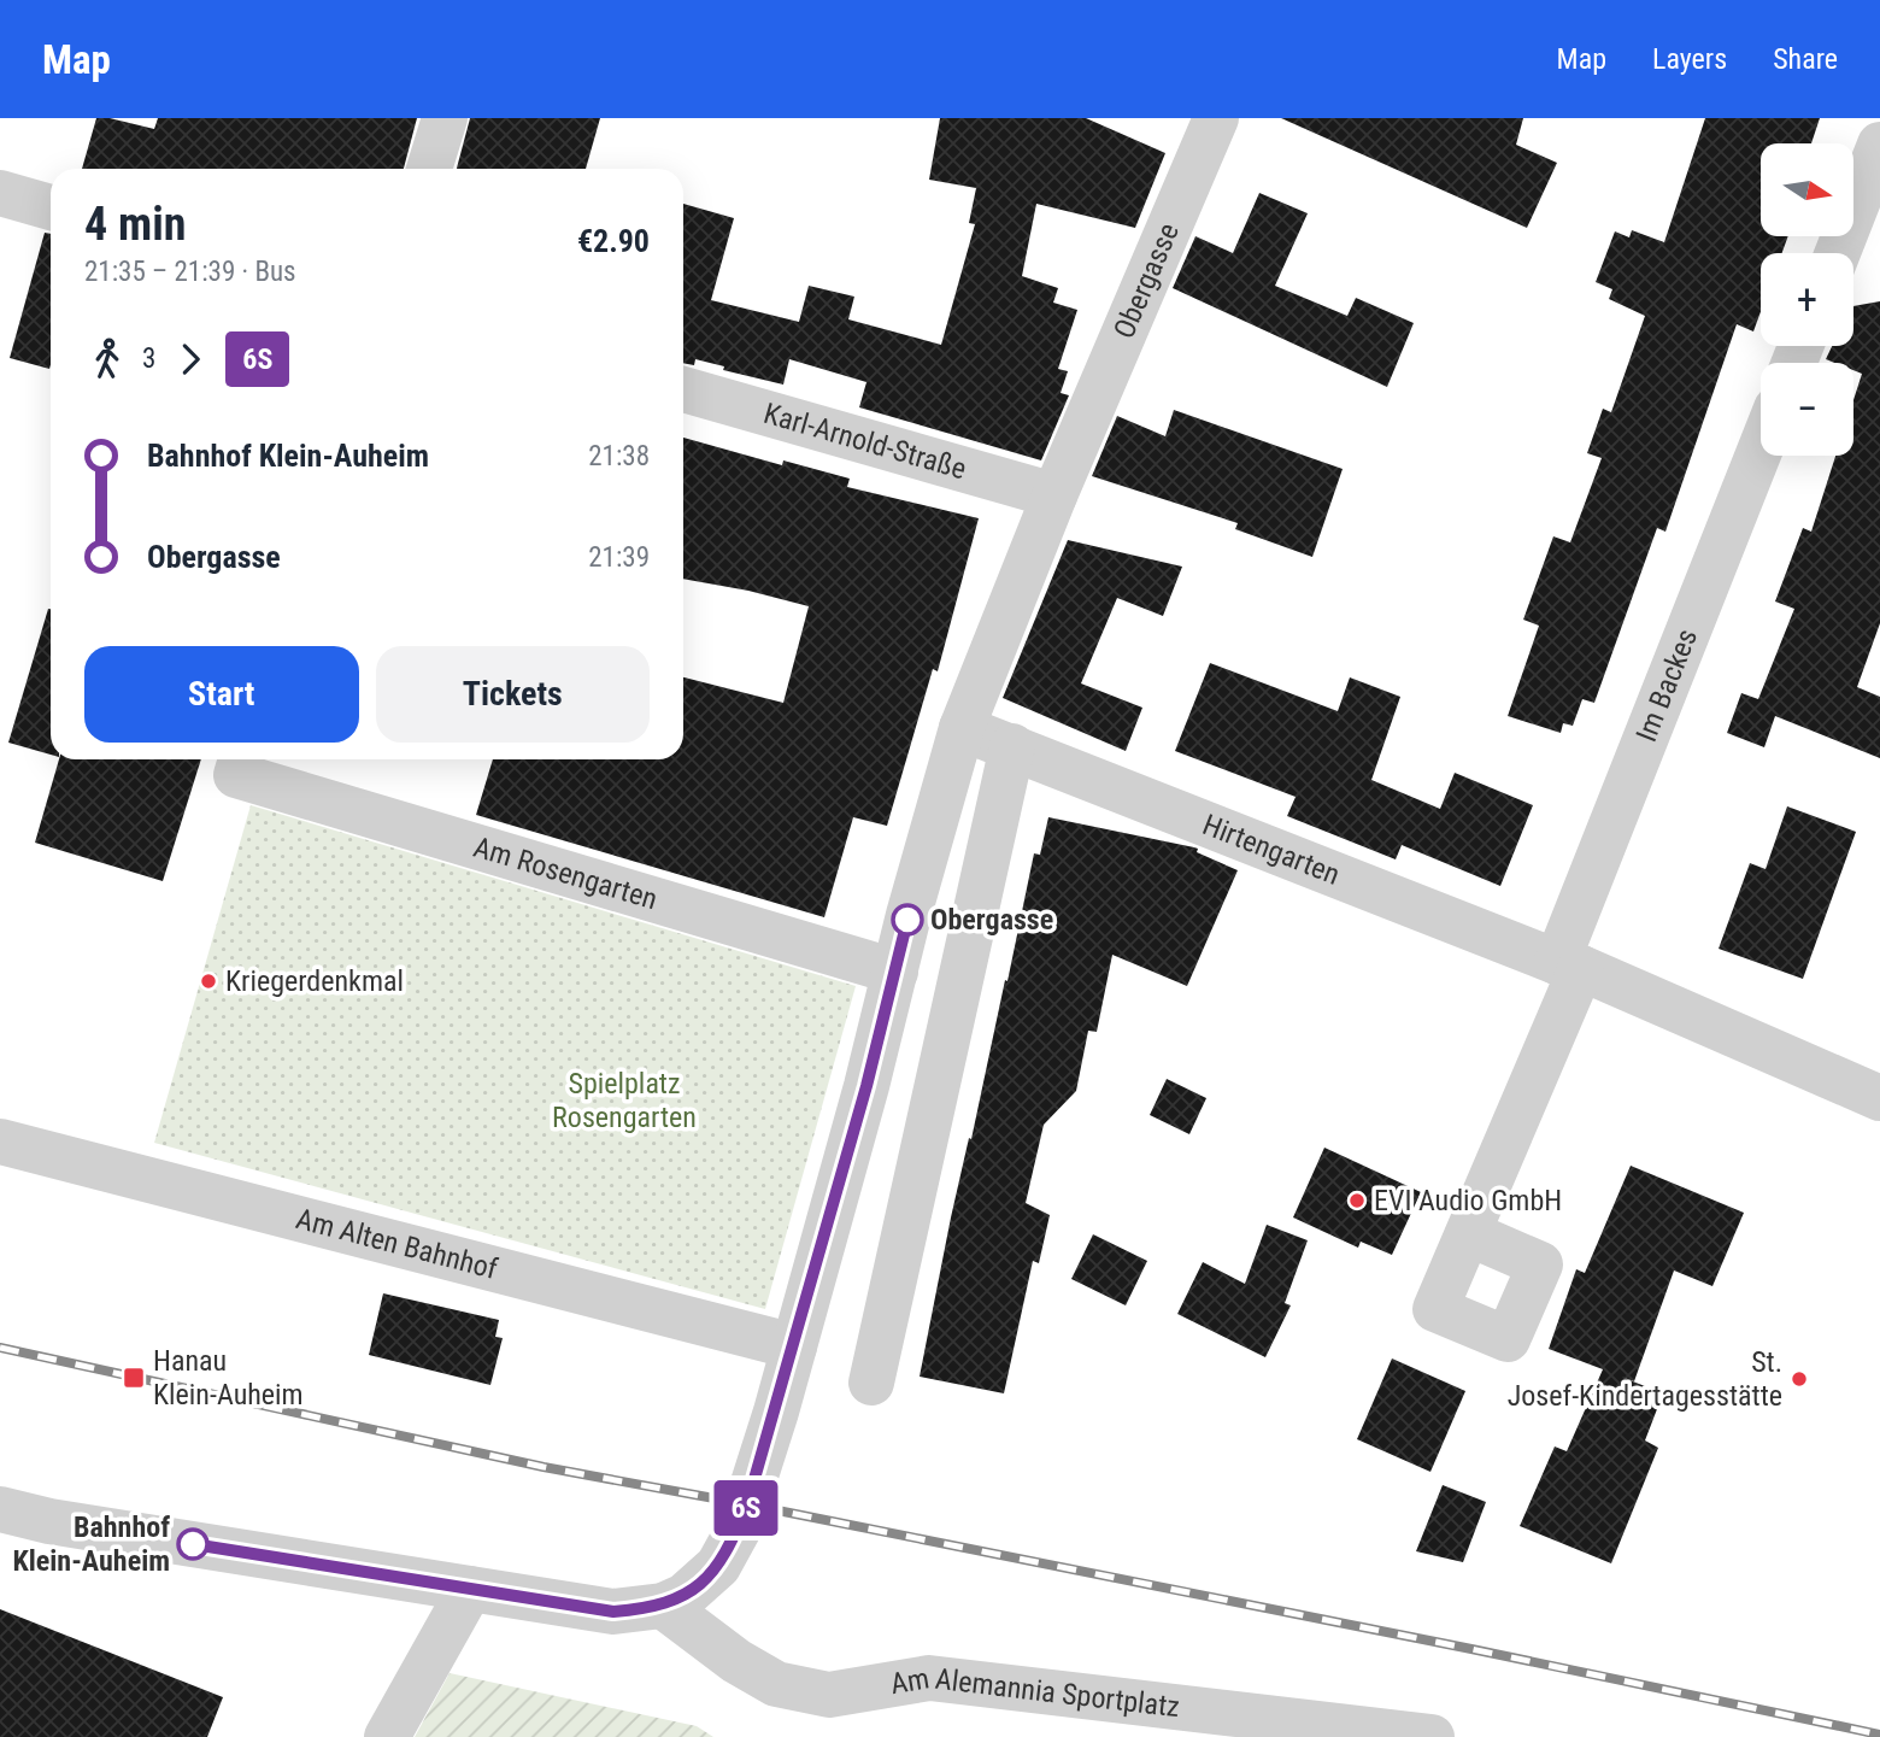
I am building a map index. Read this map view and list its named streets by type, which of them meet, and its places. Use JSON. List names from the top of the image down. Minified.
{"streets":{"street":["Obergasse","Karl-Arnold-Straße","Im Backes","Hirtengarten","Am Rosengarten","Am Alten Bahnhof","Am Alemannia Sportplatz"]},"crossings":[["Obergasse","Karl-Arnold-Straße"],["Obergasse","Hirtengarten"],["Obergasse","Am Rosengarten"],["Obergasse","Am Alten Bahnhof"],["Obergasse","Am Alemannia Sportplatz"],["Im Backes","Hirtengarten"]],"parks":["Spielplatz Rosengarten"],"places":{"other":["Obergasse","Kriegerdenkmal","EVI Audio GmbH","St. Josef-Kindertagesstätte","Bahnhof Klein-Auheim"],"transit":["Hanau Klein-Auheim"]},"lines":["bus line 6S"],"north":"right","page":{"header":"Map","nav":["Map","Layers","Share"],"on_map":"6S","map_buttons":["+","−"],"heading":["4 min","21:35 – 21:39 · Bus","€2.90"],"legs":["3","6S"],"list":[{"name":"Bahnhof Klein-Auheim","value":"21:38"},{"name":"Obergasse","value":"21:39"}],"buttons":["Start","Tickets"]}}
